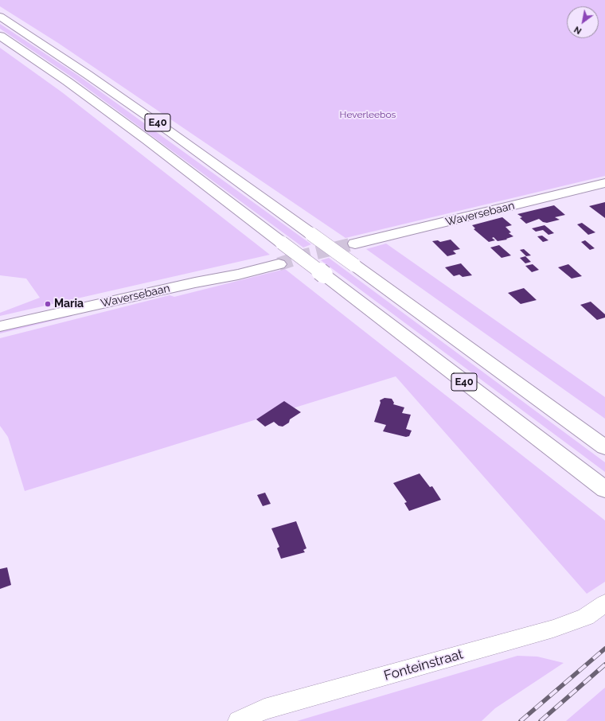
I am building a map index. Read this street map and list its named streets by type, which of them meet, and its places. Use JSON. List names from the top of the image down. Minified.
{"streets":{"main road":["E40","Waversebaan"],"street":["Fonteinstraat"]},"parks":["Heverleebos"],"places":["Maria"],"north":"bottom left"}
